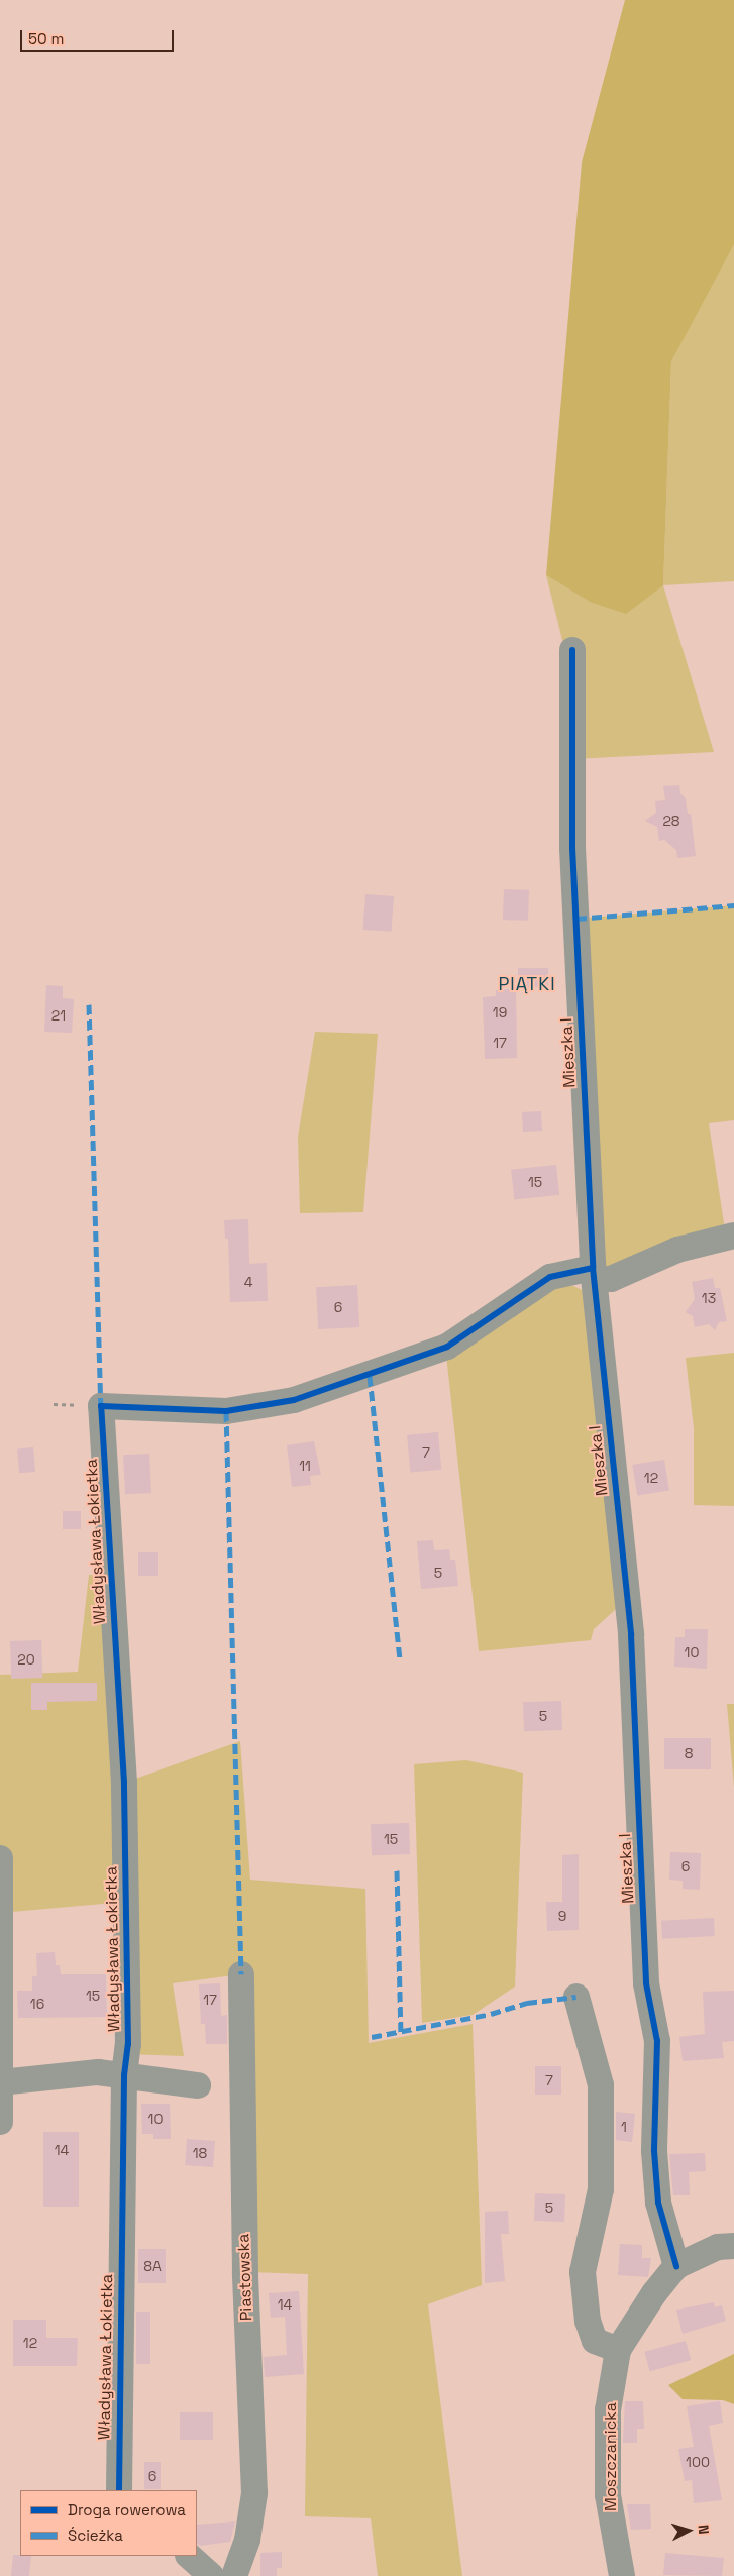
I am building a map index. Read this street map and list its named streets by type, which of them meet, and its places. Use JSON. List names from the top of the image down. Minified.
{"streets":{"street":["Mieszka I","Władysława Łokietka","Piastowska","Moszczanicka"]},"crossings":[["Mieszka I","Władysława Łokietka"],["Mieszka I","Moszczanicka"]],"districts":["PIĄTKI"],"house_numbers":["28","19","21","17","15","4","13","6","7","11","12","5","10","20","5","8","15","6","9","15","17","16","7","10","1","14","18","5","8A","14","12","100","6"],"legend":["Droga rowerowa","Ścieżka"],"scale_bar":"50 m","north":"right"}
